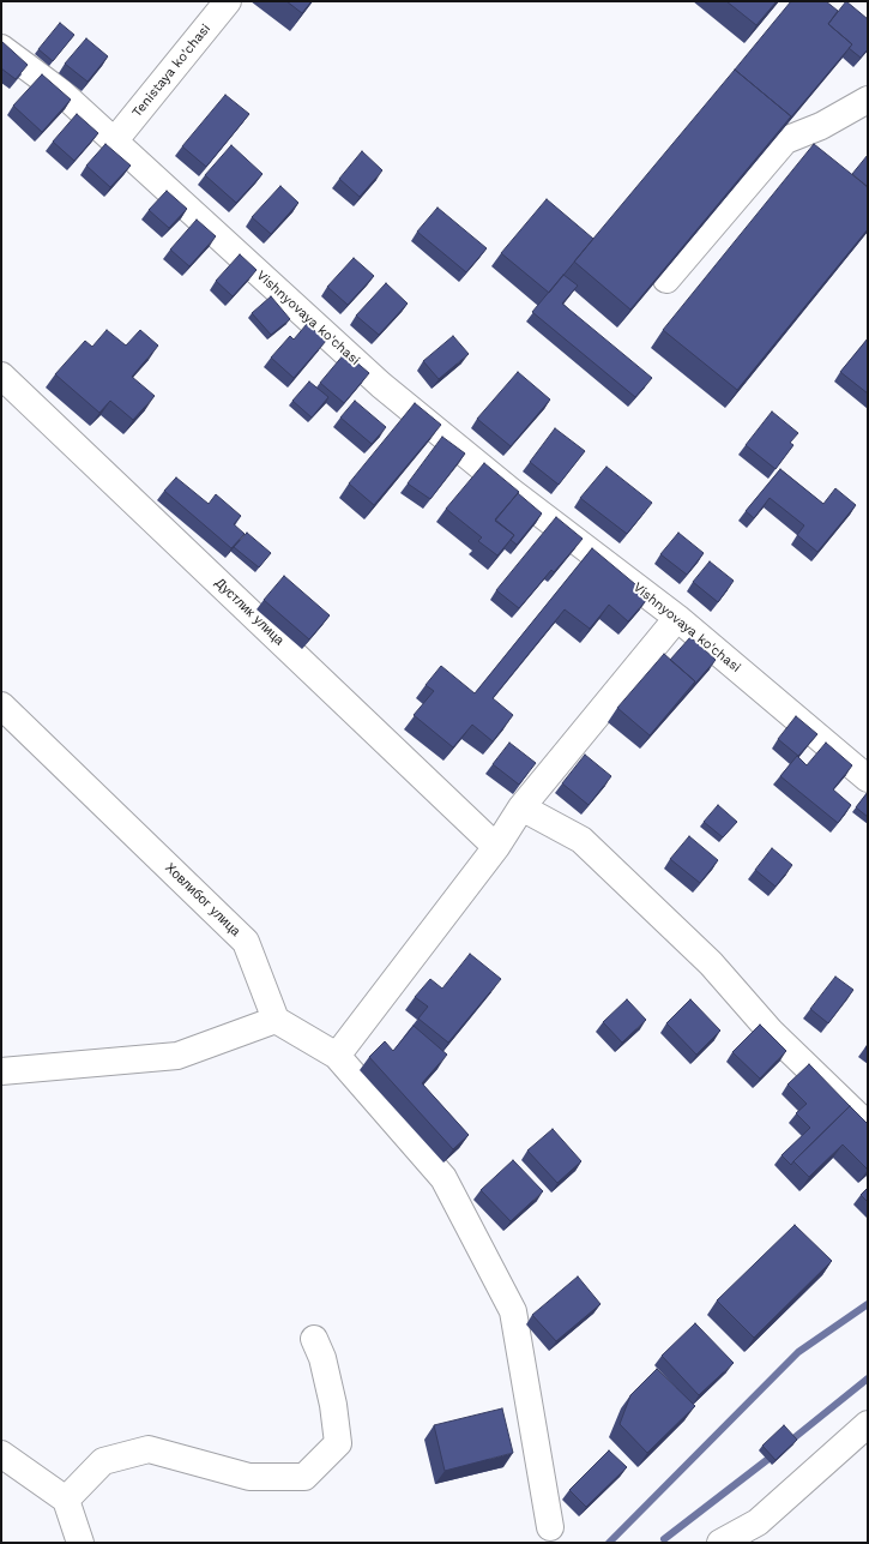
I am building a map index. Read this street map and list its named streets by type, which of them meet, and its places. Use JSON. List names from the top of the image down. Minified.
{"streets":{"street":["Tenistaya ko'chasi","Vishnyovaya ko'chasi","Дустлик улица","Ховлибог улица"]},"crossings":[["Tenistaya ko'chasi","Vishnyovaya ko'chasi"]]}
